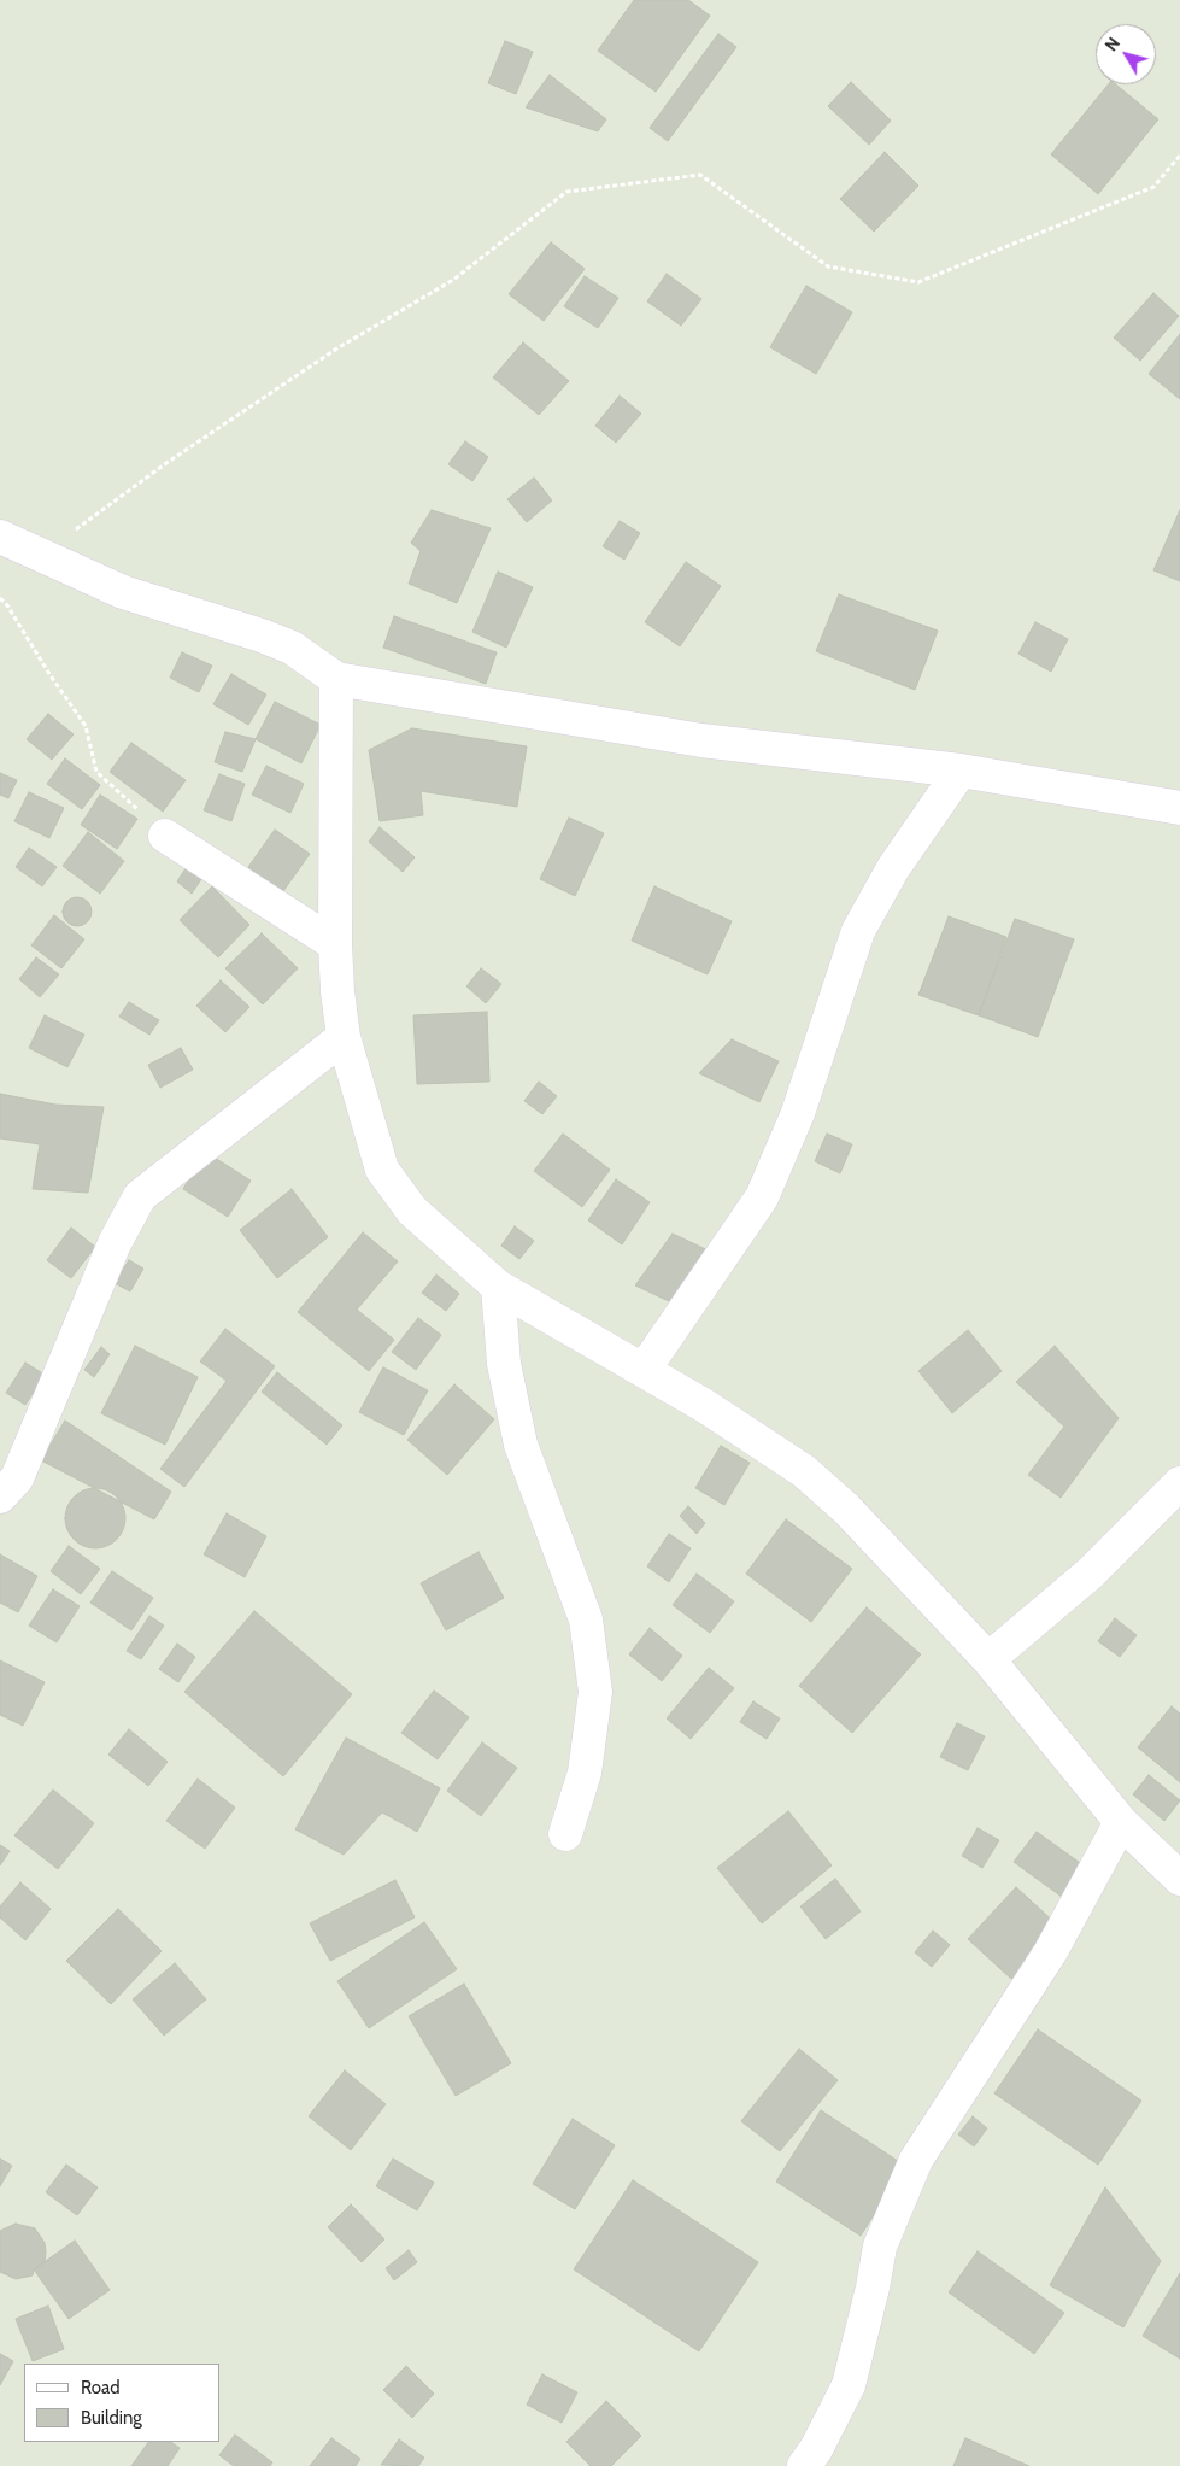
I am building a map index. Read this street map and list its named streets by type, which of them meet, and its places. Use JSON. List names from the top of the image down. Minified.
{"legend":["Road","Building"],"north":"top left"}
